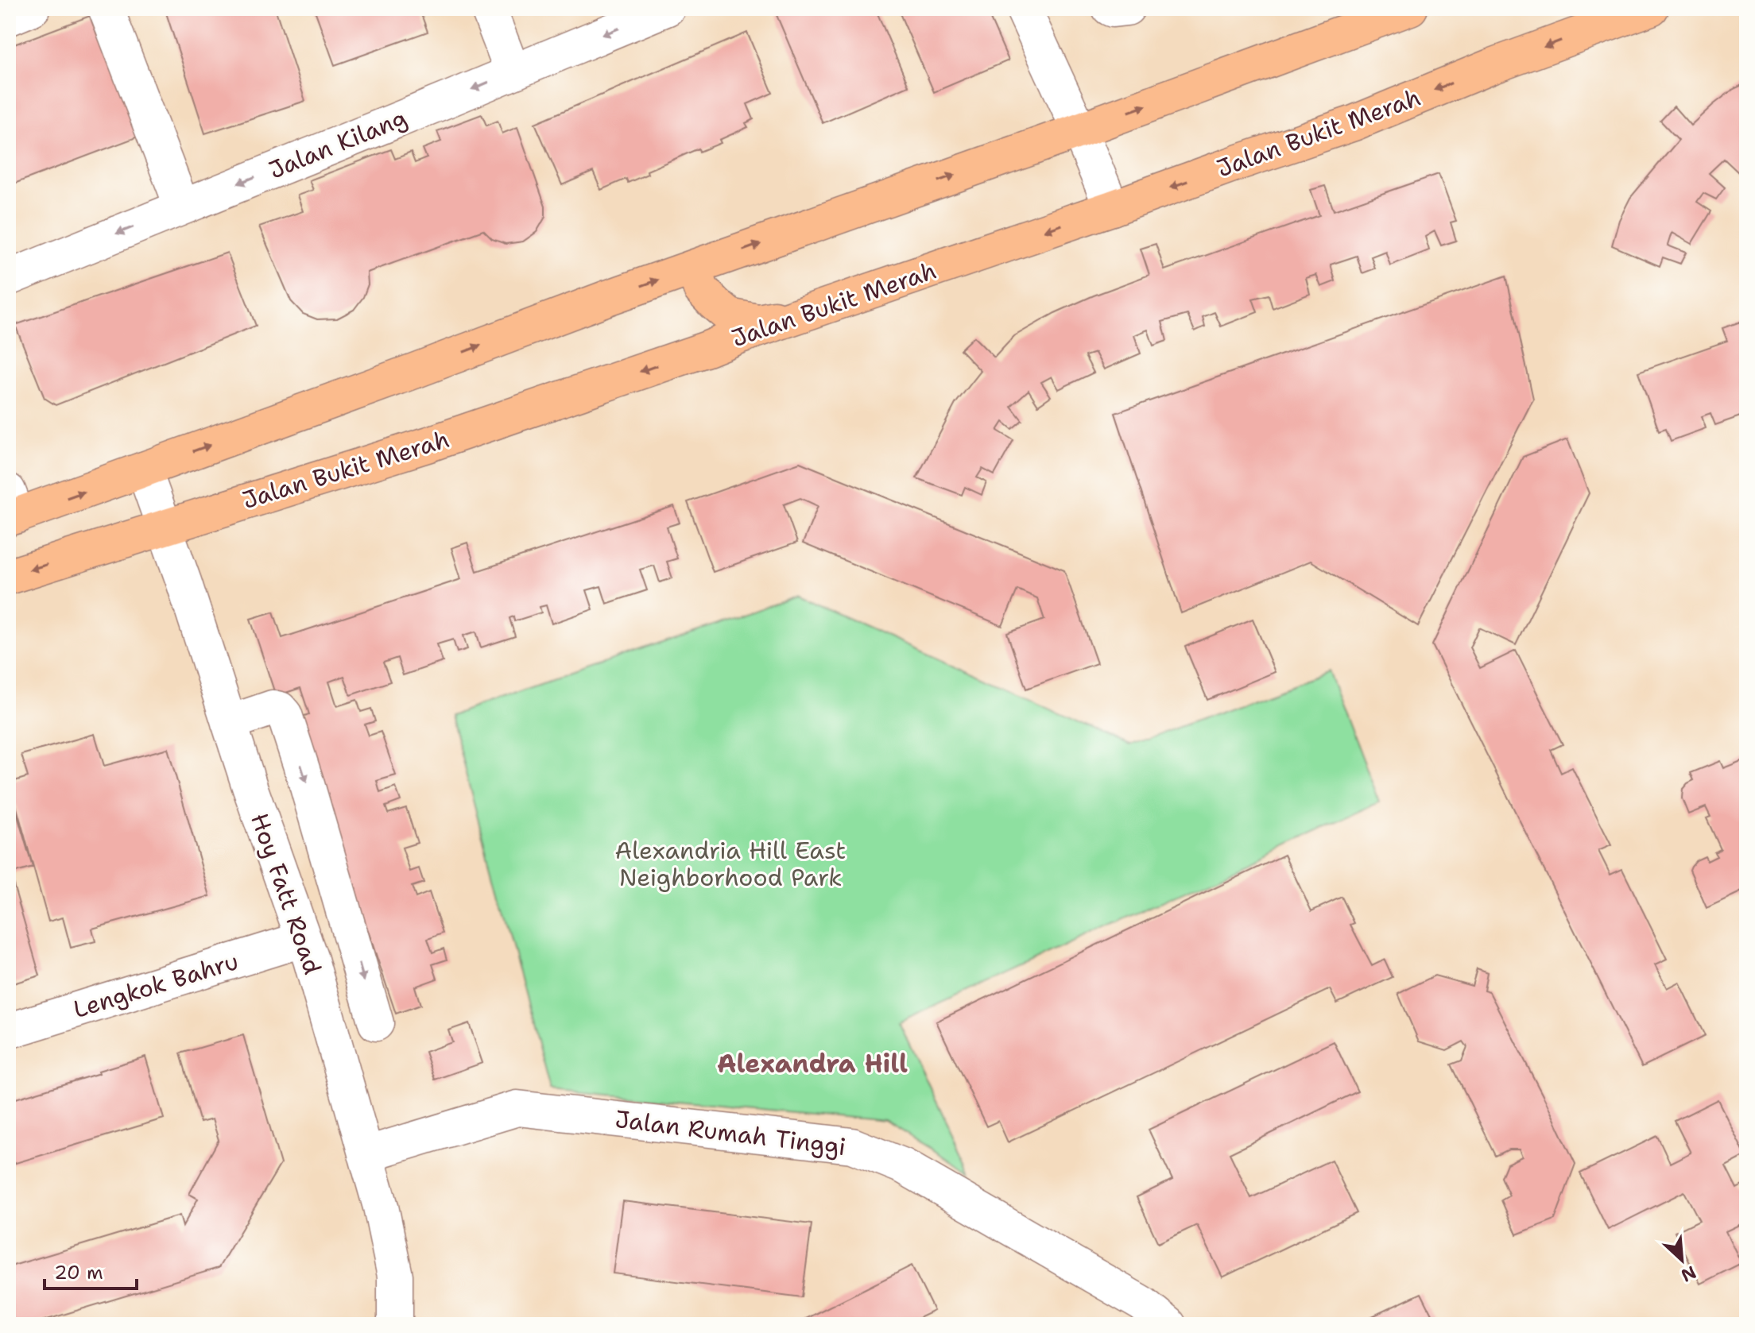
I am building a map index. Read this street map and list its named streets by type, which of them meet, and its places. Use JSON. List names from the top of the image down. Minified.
{"streets":{"main road":["Jalan Bukit Merah"],"street":["Jalan Kilang","Hoy Fatt Road","Lengkok Bahru","Jalan Rumah Tinggi"]},"crossings":[["Jalan Bukit Merah","Hoy Fatt Road"],["Hoy Fatt Road","Lengkok Bahru"],["Hoy Fatt Road","Jalan Rumah Tinggi"]],"one_way":["Jalan Kilang"],"districts":["Alexandra Hill"],"parks":["Alexandria Hill East Neighborhood Park"],"scale_bar":"20 m","north":"bottom right"}
